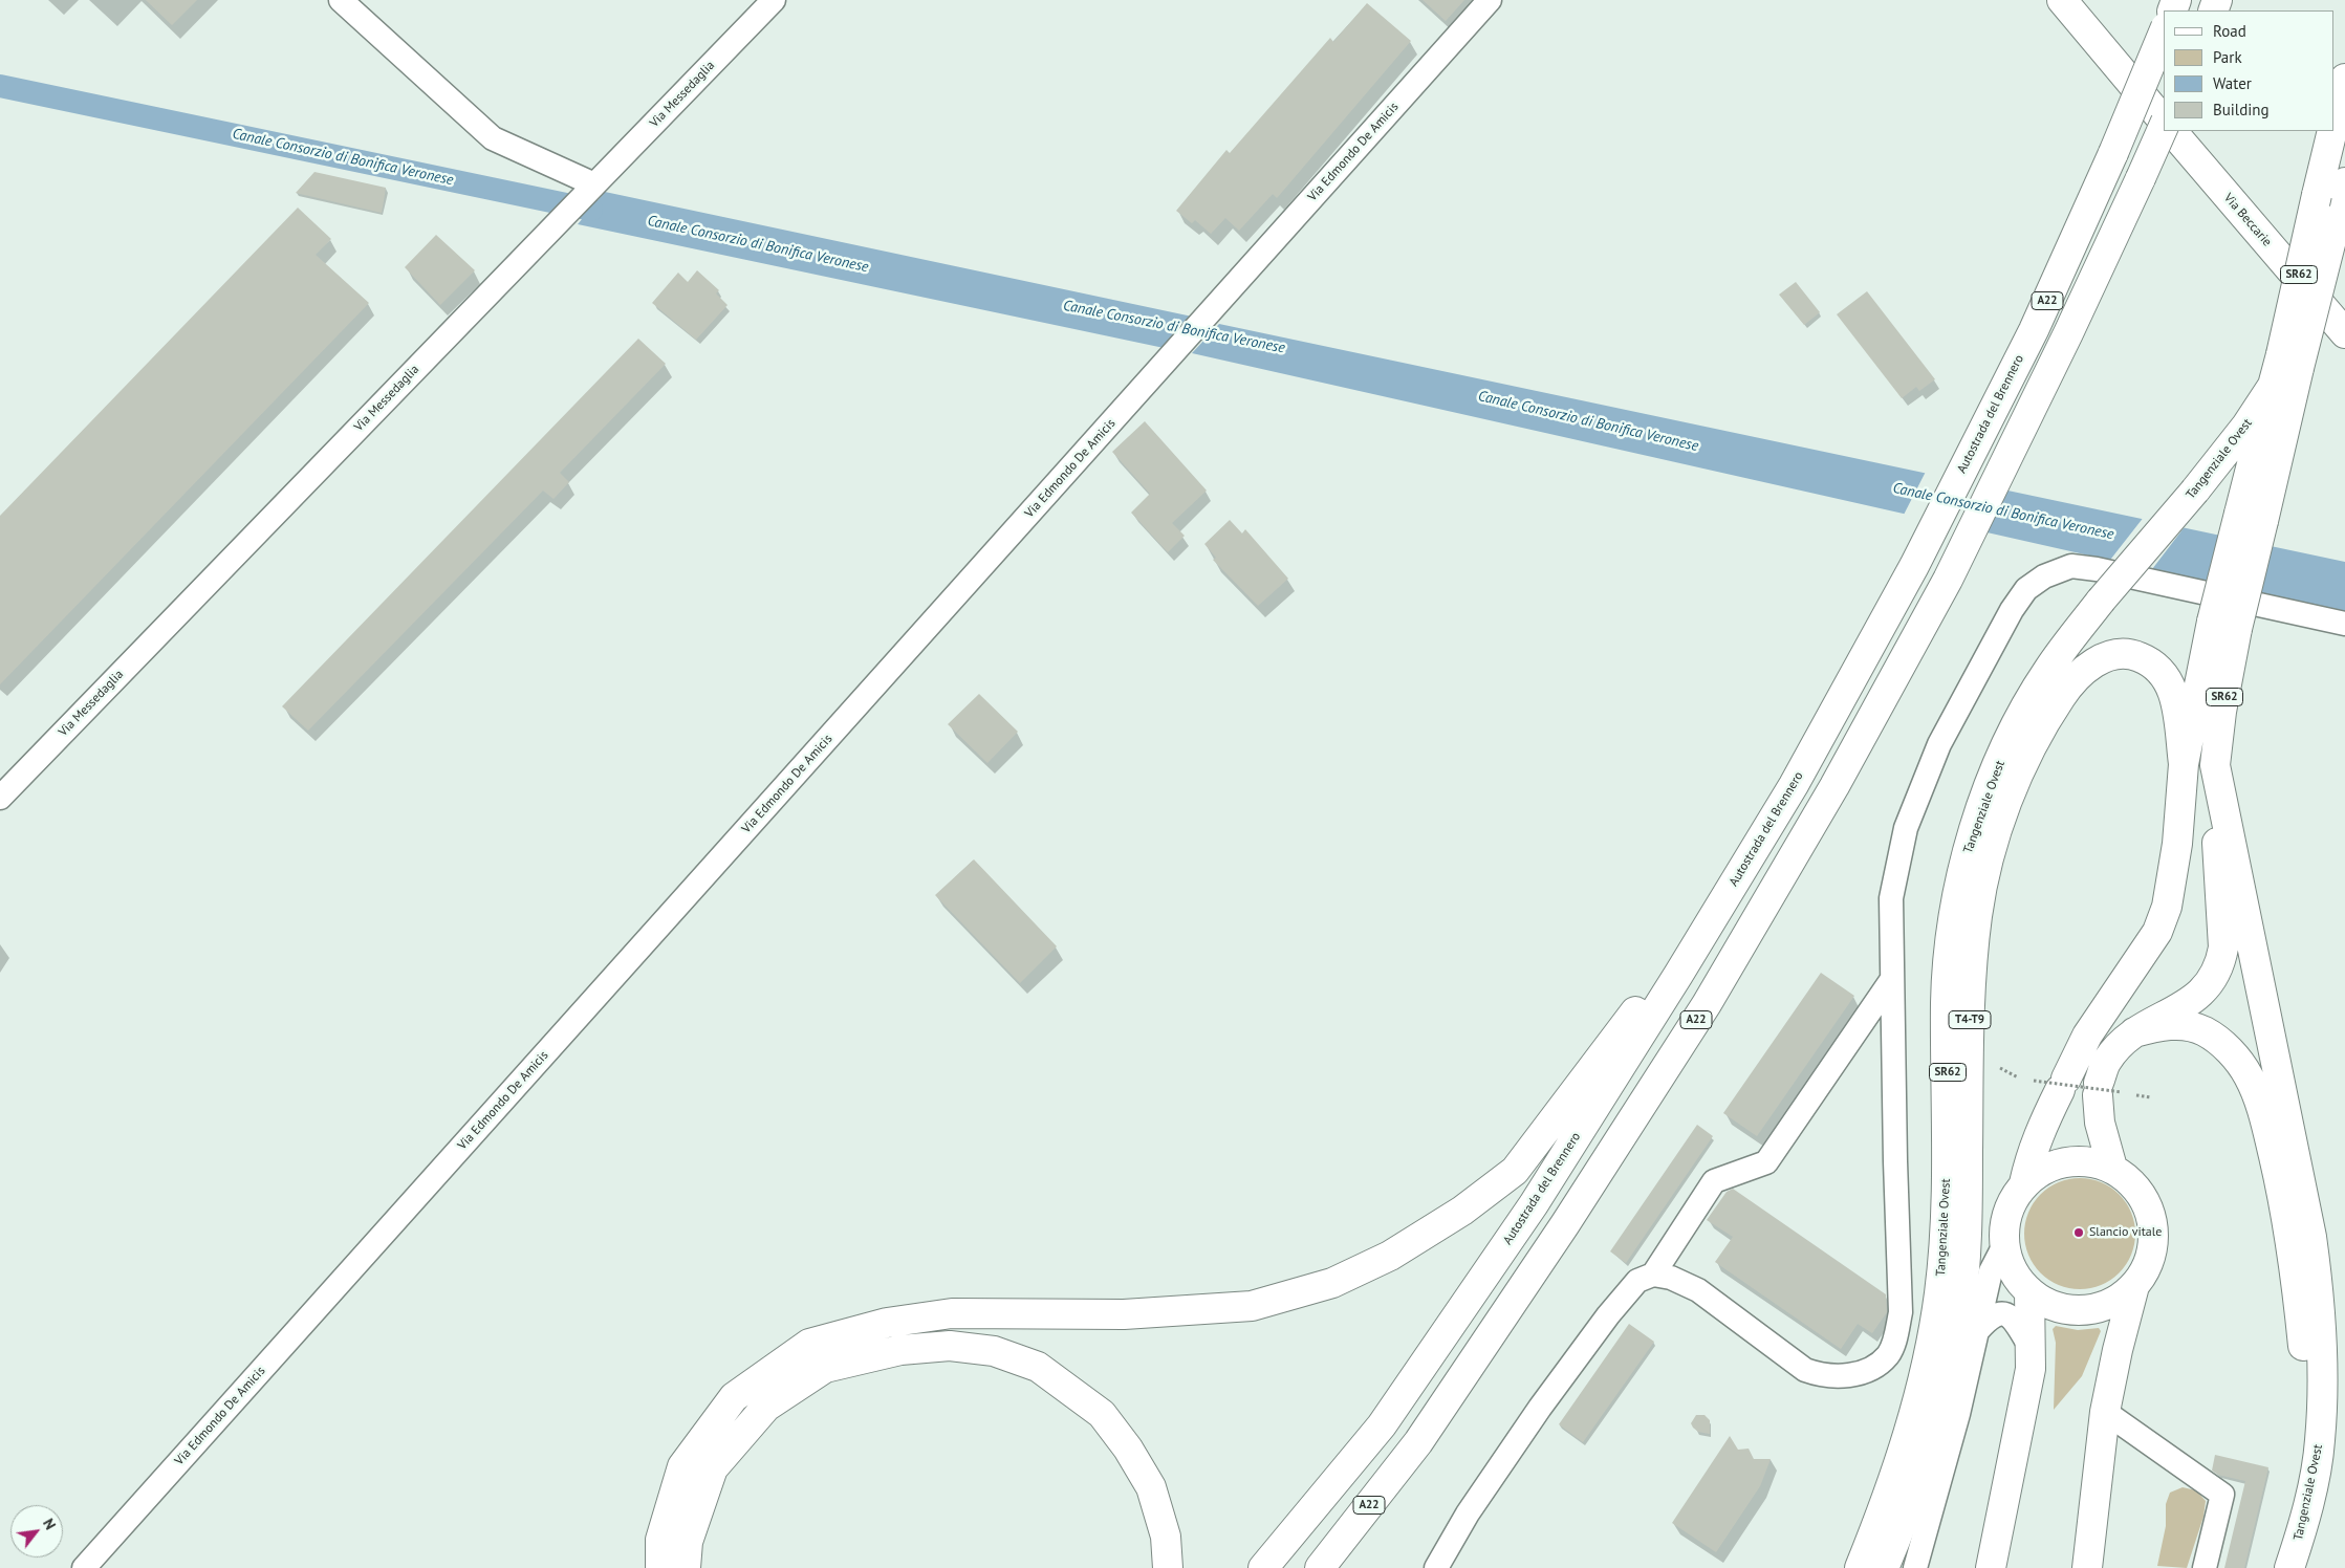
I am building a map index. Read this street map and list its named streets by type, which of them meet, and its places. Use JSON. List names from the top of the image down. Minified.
{"streets":{"main road":["Via Beccarie","SR62","A22","Autostrada del Brennero","Tangenziale Ovest","T4-T9"],"street":["Via Messedaglia","Via Edmondo De Amicis"]},"water":["Canale Consorzio di Bonifica Veronese"],"places":["Slancio vitale"],"legend":["Road","Park","Water","Building"],"north":"top right"}
